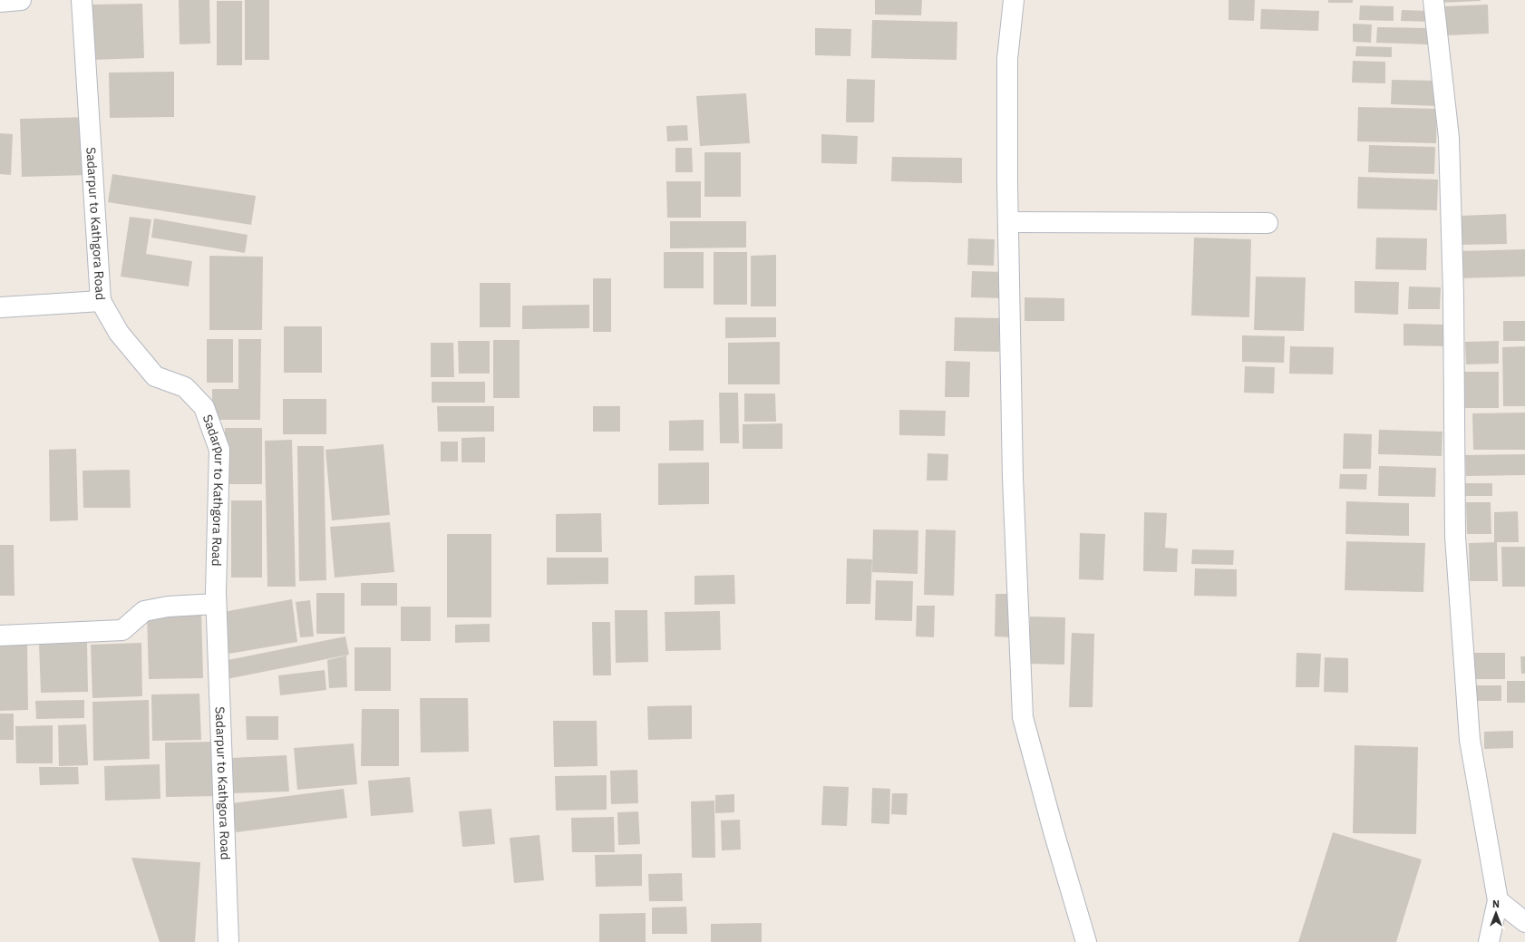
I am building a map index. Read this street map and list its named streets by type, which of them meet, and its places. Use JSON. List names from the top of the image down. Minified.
{"streets":{"street":["Sadarpur to Kathgora Road"]},"north":"top"}
